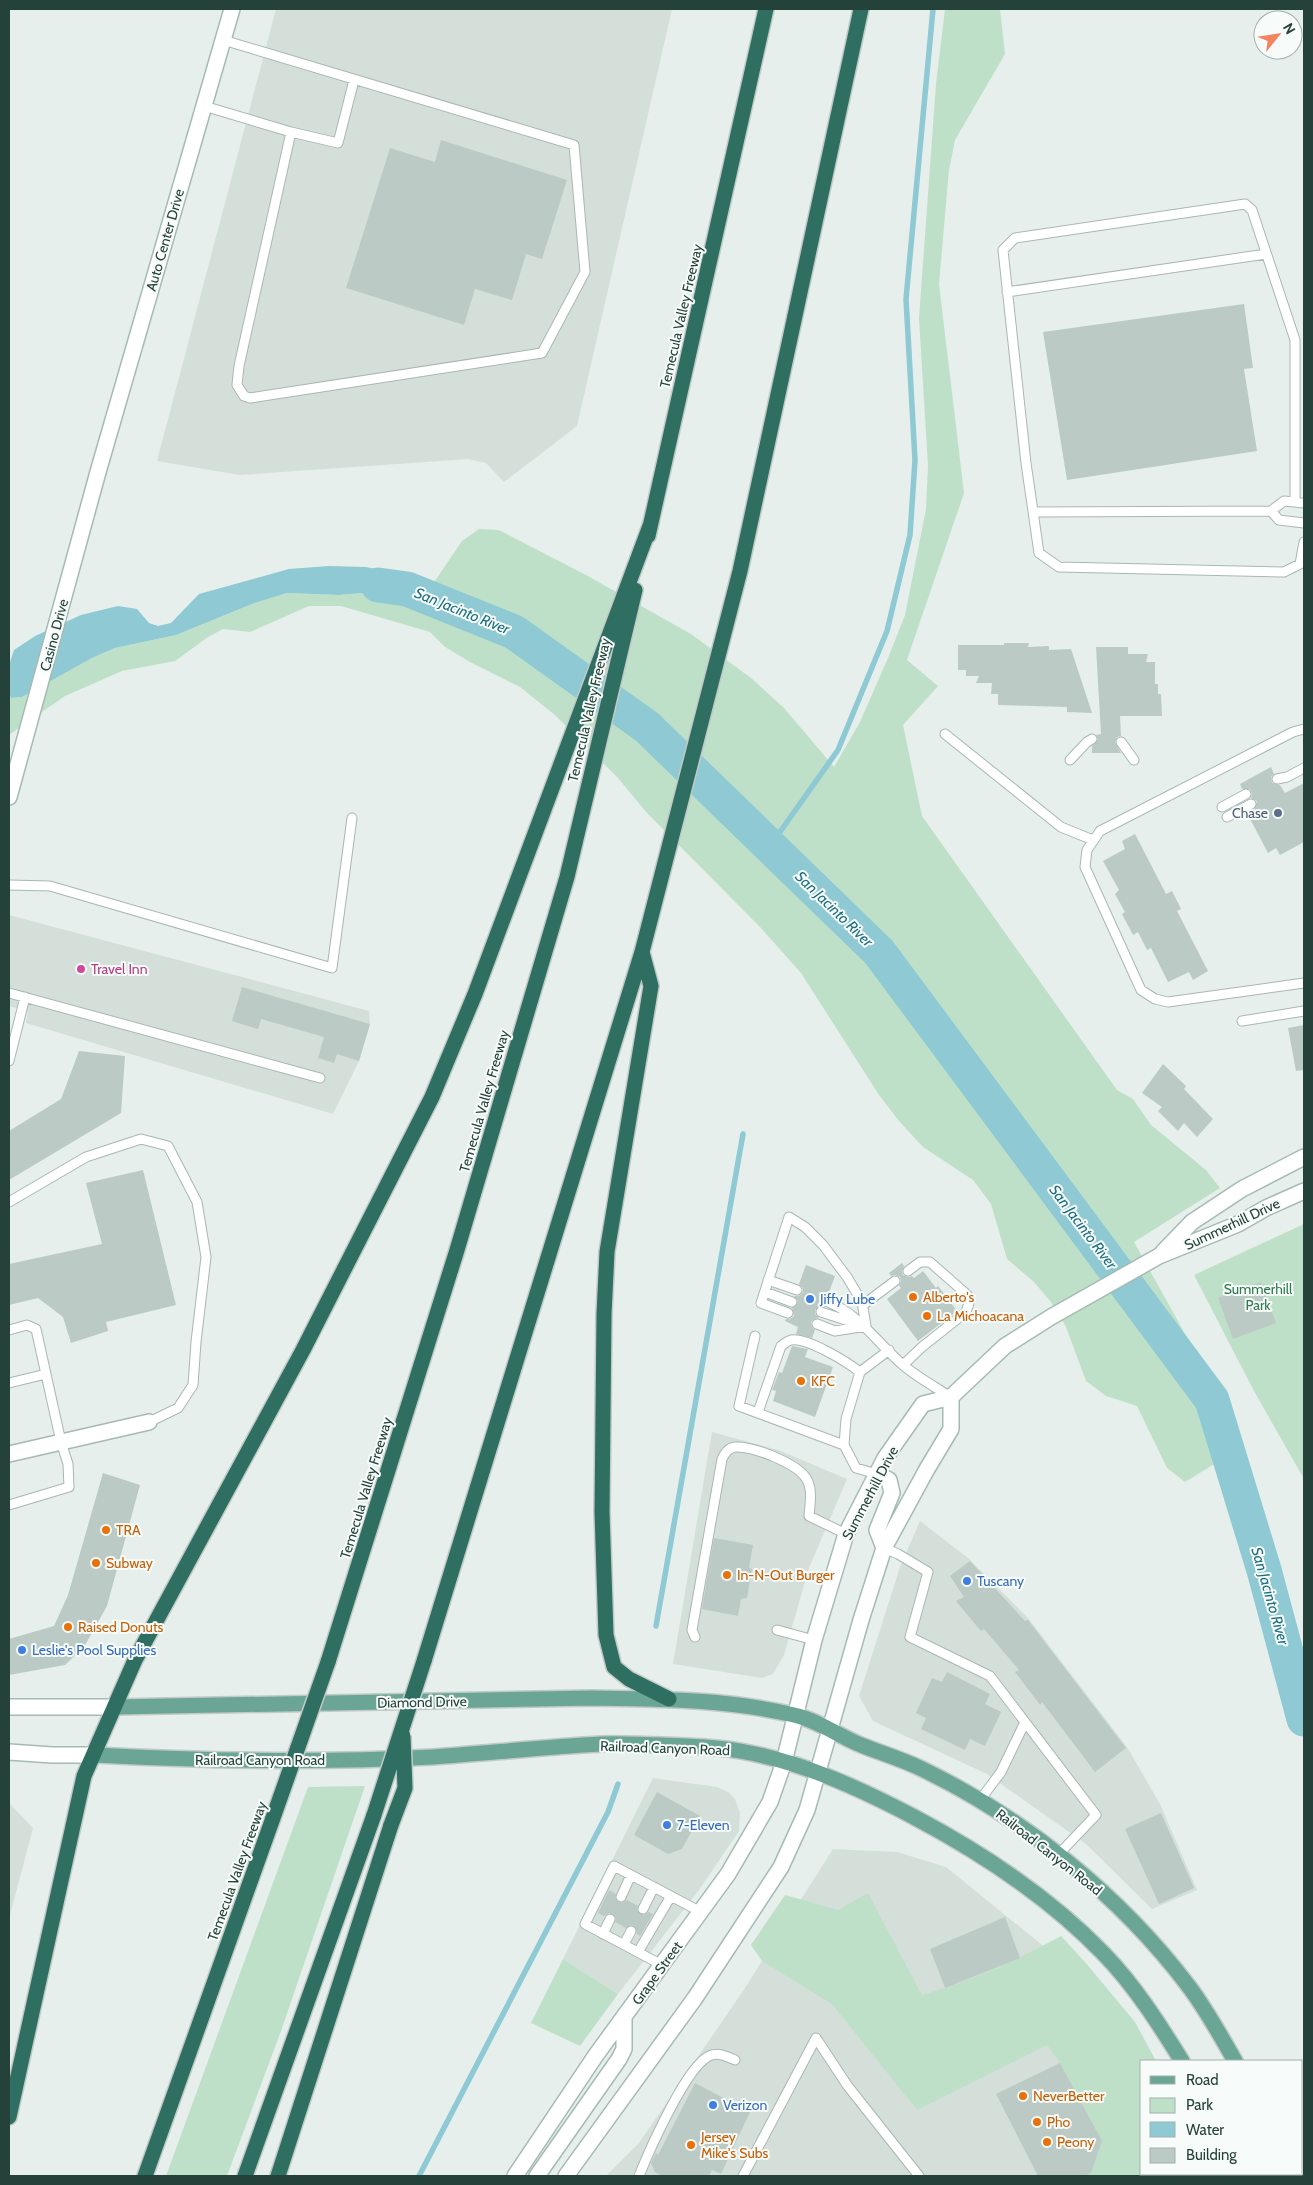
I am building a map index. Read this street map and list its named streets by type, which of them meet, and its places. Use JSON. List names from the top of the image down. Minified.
{"streets":{"highway":["Temecula Valley Freeway"],"main road":["Auto Center Drive","Casino Drive","Summerhill Drive","Diamond Drive","Railroad Canyon Road","Grape Street"]},"crossings":[["Auto Center Drive","Casino Drive"],["Summerhill Drive","Diamond Drive"],["Summerhill Drive","Railroad Canyon Road"],["Summerhill Drive","Grape Street"],["Diamond Drive","Railroad Canyon Road"],["Railroad Canyon Road","Grape Street"]],"water":["San Jacinto River"],"parks":["Summerhill Park"],"places":["Chase","Travel Inn","Alberto's","Jiffy Lube","La Michoacana","KFC","TRA","Subway","In-N-Out Burger","Tuscany","Raised Donuts","Leslie's Pool Supplies","7-Eleven","NeverBetter","Verizon","Pho","Peony","Jersey Mike's Subs"],"legend":["Road","Park","Water","Building"],"north":"top right"}
